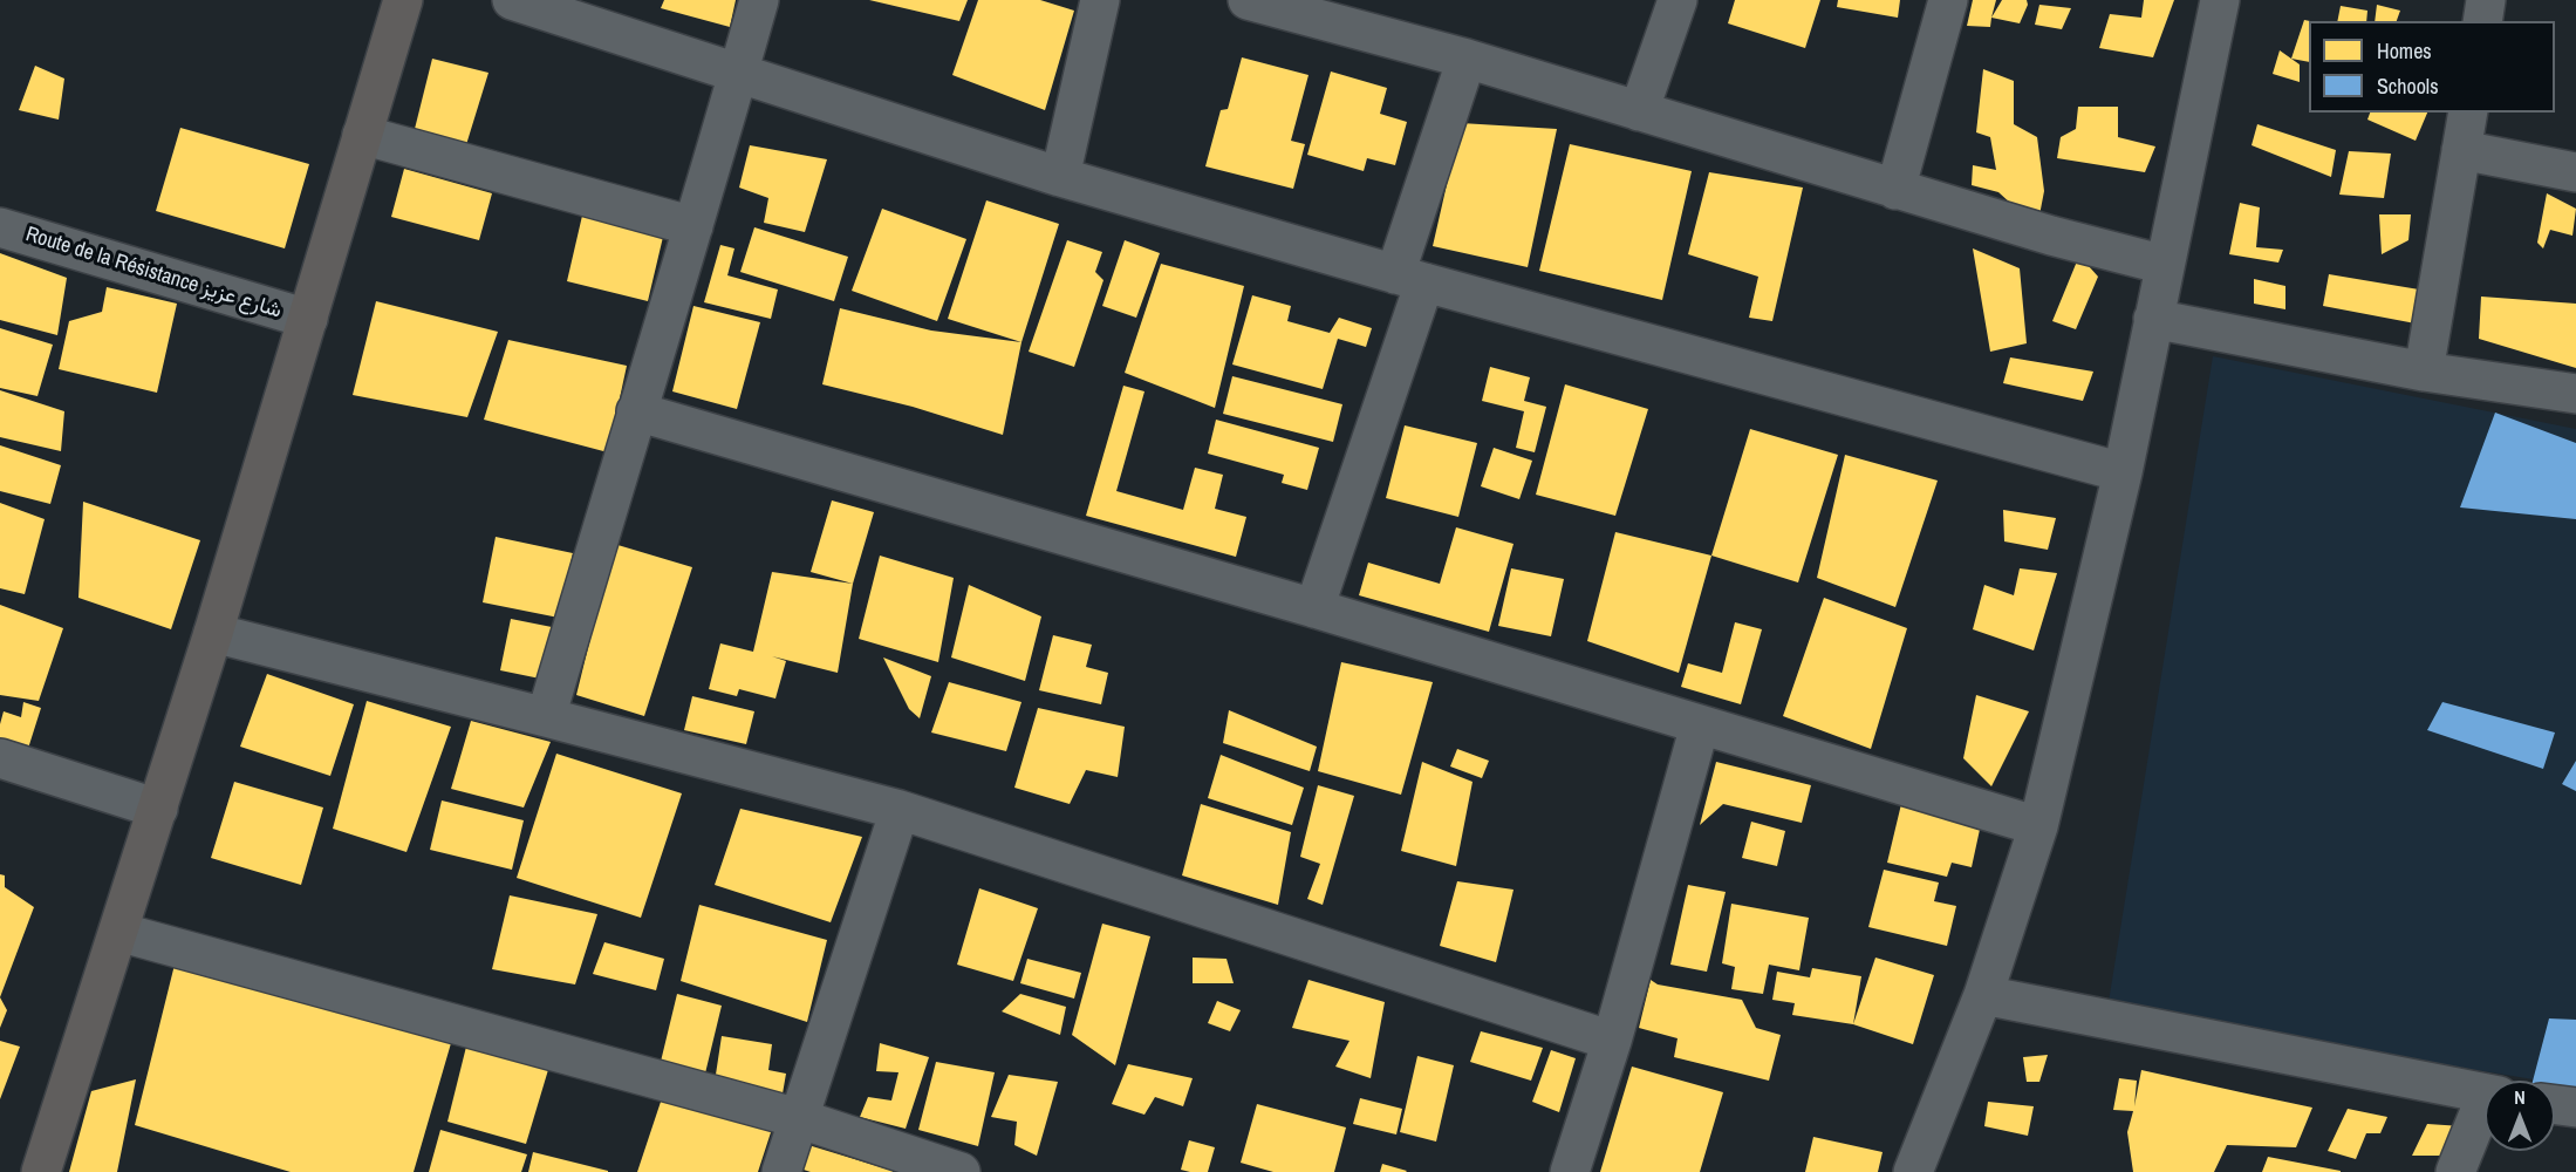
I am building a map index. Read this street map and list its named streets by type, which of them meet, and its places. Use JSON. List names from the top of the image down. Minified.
{"streets":{"street":["Route de la Résistance شارع عزيز"]},"legend":["Homes","Schools"],"north":"top"}
